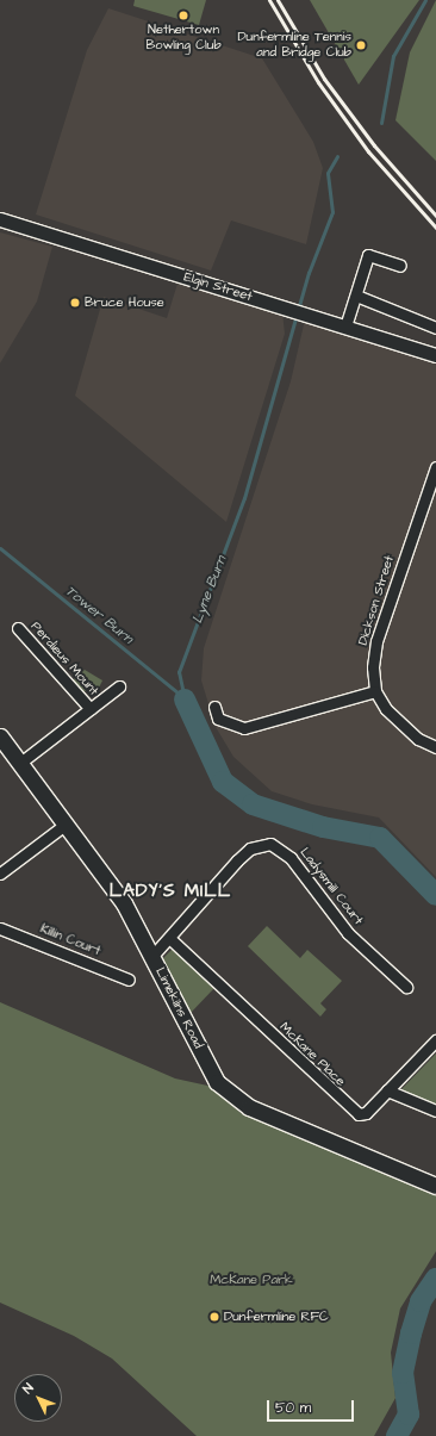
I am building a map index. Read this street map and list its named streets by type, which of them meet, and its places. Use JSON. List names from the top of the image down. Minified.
{"streets":{"main road":["Limekilns Road"],"street":["Elgin Street","Dickson Street","Perdieus Mount","Ladysmill Court","Killin Court","McKane Place"]},"crossings":[["Perdieus Mount","Limekilns Road"],["Ladysmill Court","Limekilns Road"],["Ladysmill Court","McKane Place"]],"districts":["LADY'S MILL"],"water":["Lyne Burn","Tower Burn"],"parks":["McKane Park"],"places":["Nethertown Bowling Club","Dunfermline Tennis and Bridge Club","Bruce House","Dunfermline RFC"],"scale_bar":"50 m","north":"top left"}
